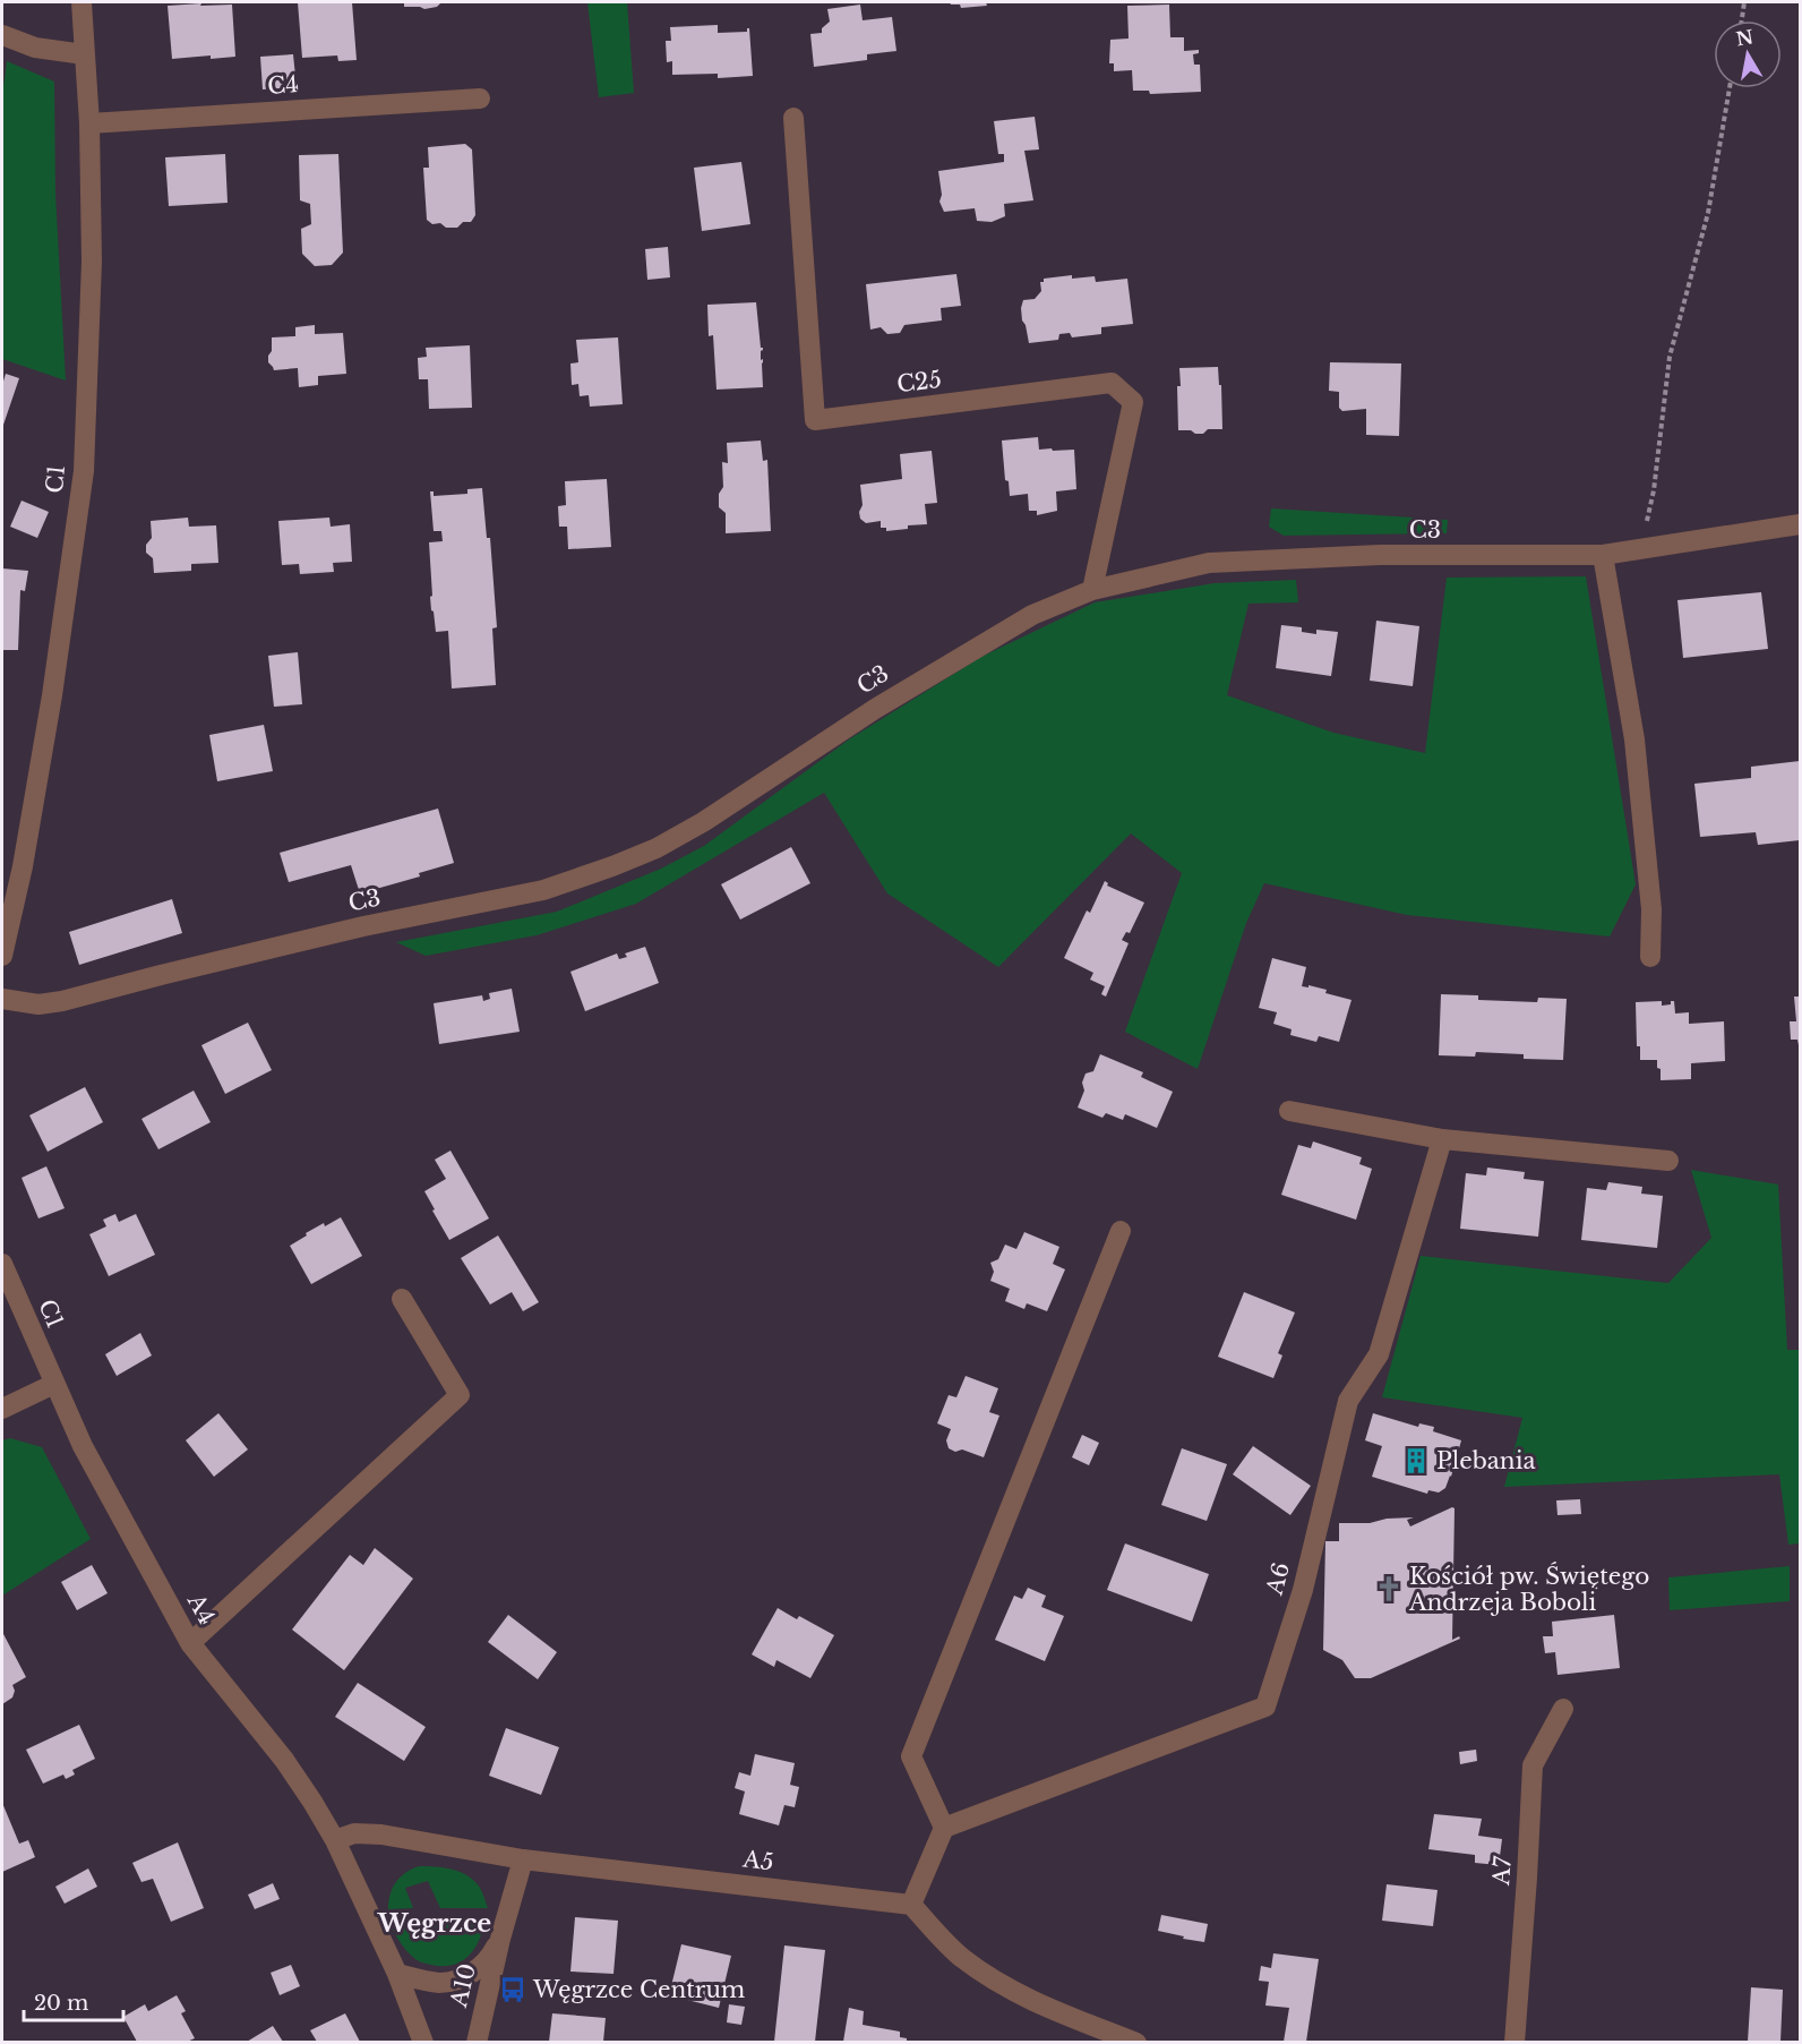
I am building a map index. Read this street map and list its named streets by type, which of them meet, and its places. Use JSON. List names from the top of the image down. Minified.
{"streets":{"street":["C4","C25","C1","C3","A6","A4","A5","A7","A10"]},"crossings":[["C4","C1"],["C25","C3"],["C1","A4"],["A4","A5"],["A5","A10"]],"districts":["Węgrzce"],"places":{"building":["Plebania"],"church":["Kościół pw. Świętego Andrzeja Boboli"],"bus stop":["Węgrzce Centrum"]},"scale_bar":"20 m","north":"top"}
